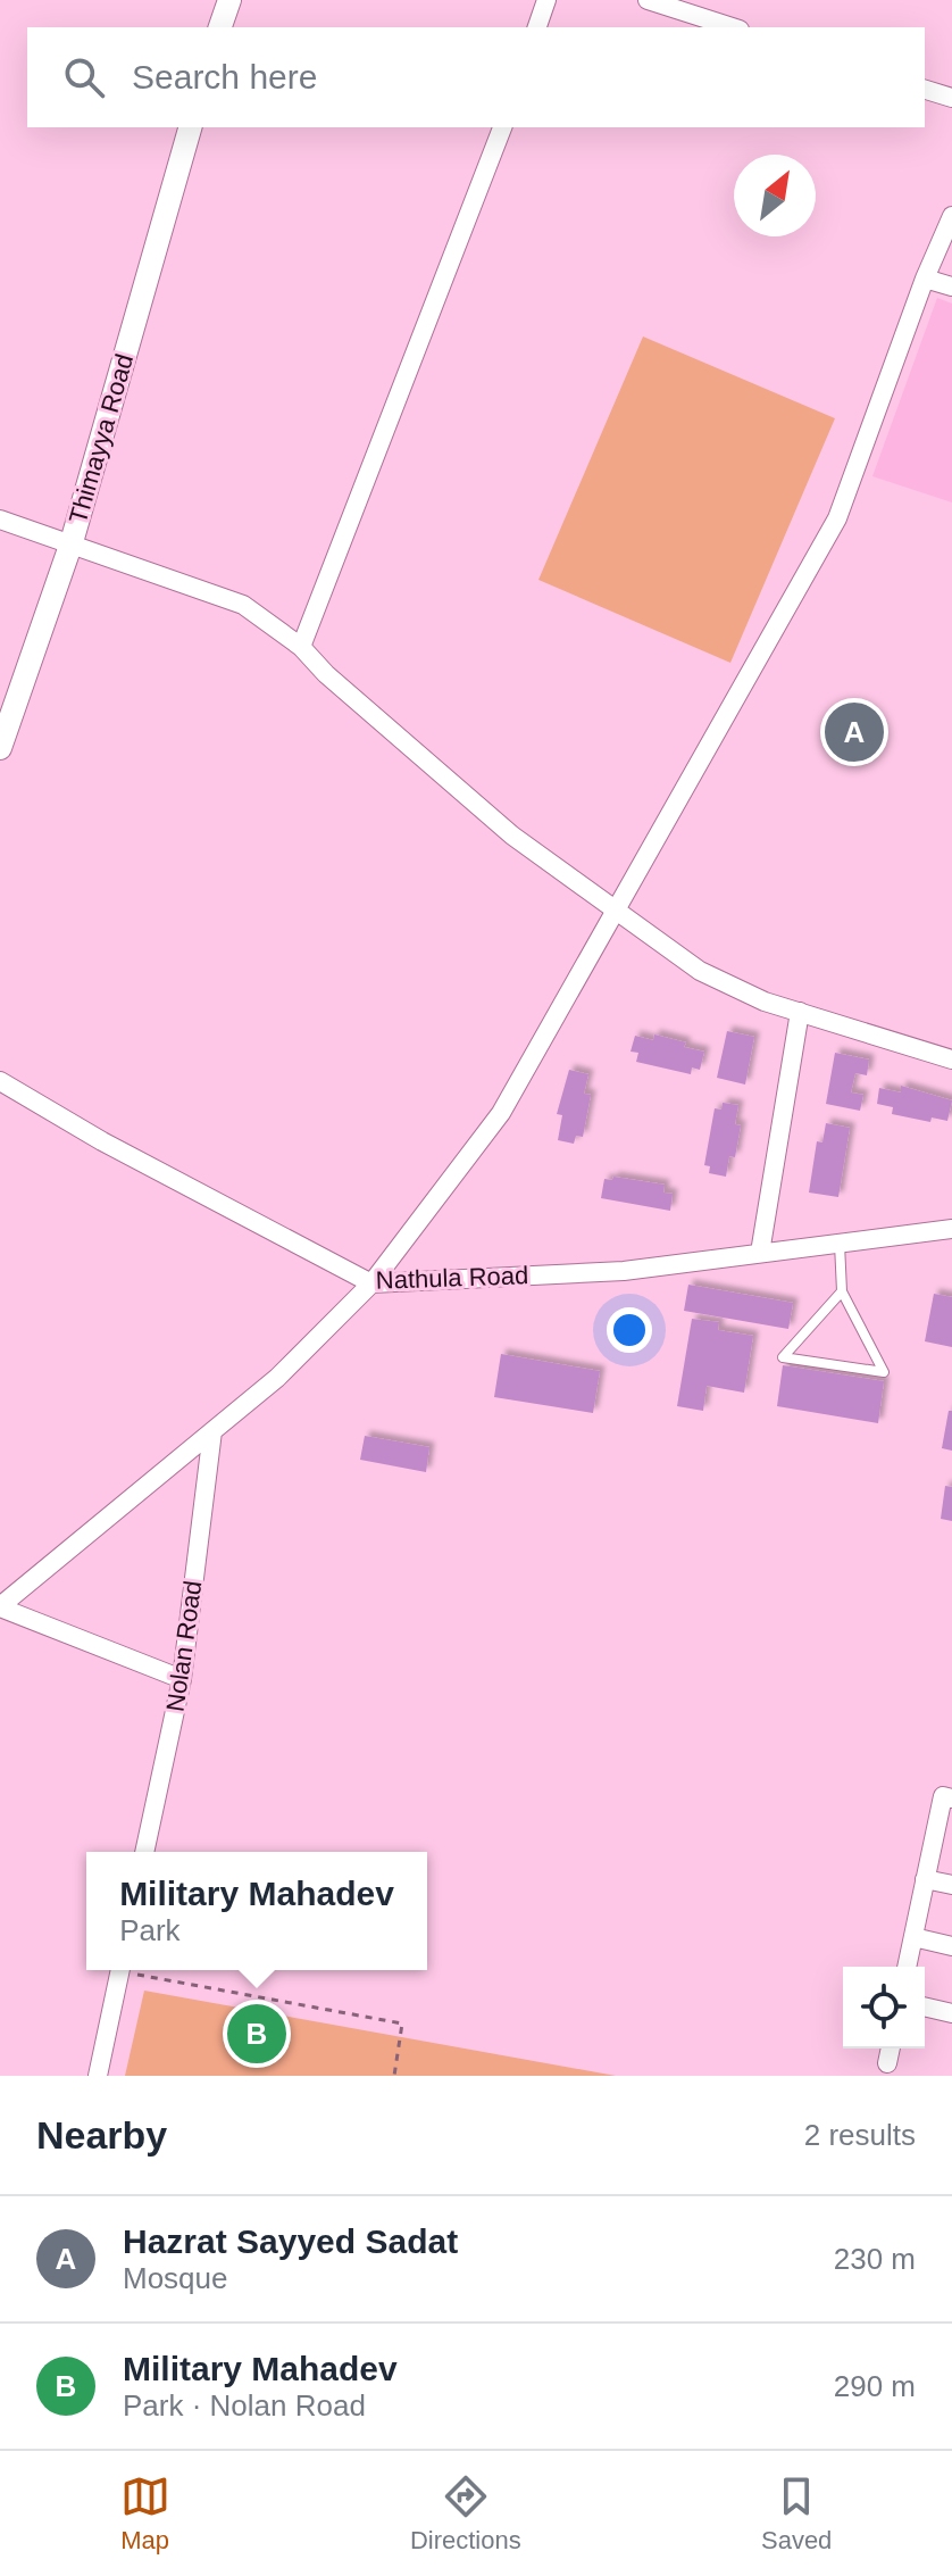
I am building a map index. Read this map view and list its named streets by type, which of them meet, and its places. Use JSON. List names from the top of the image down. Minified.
{"streets":{"street":["Thimayya Road","Nathula Road","Nolan Road"]},"north":"top right","page":{"search":"Search here","pins":["A","B"],"popup":["Military Mahadev","Park"],"heading":["Nearby","2 results"],"list":[{"mark":"A","name":"Hazrat Sayyed Sadat","note":"Mosque","value":"230 m"},{"mark":"B","name":"Military Mahadev","note":"Park · Nolan Road","value":"290 m"}],"nav":["Map","Directions","Saved"]}}
